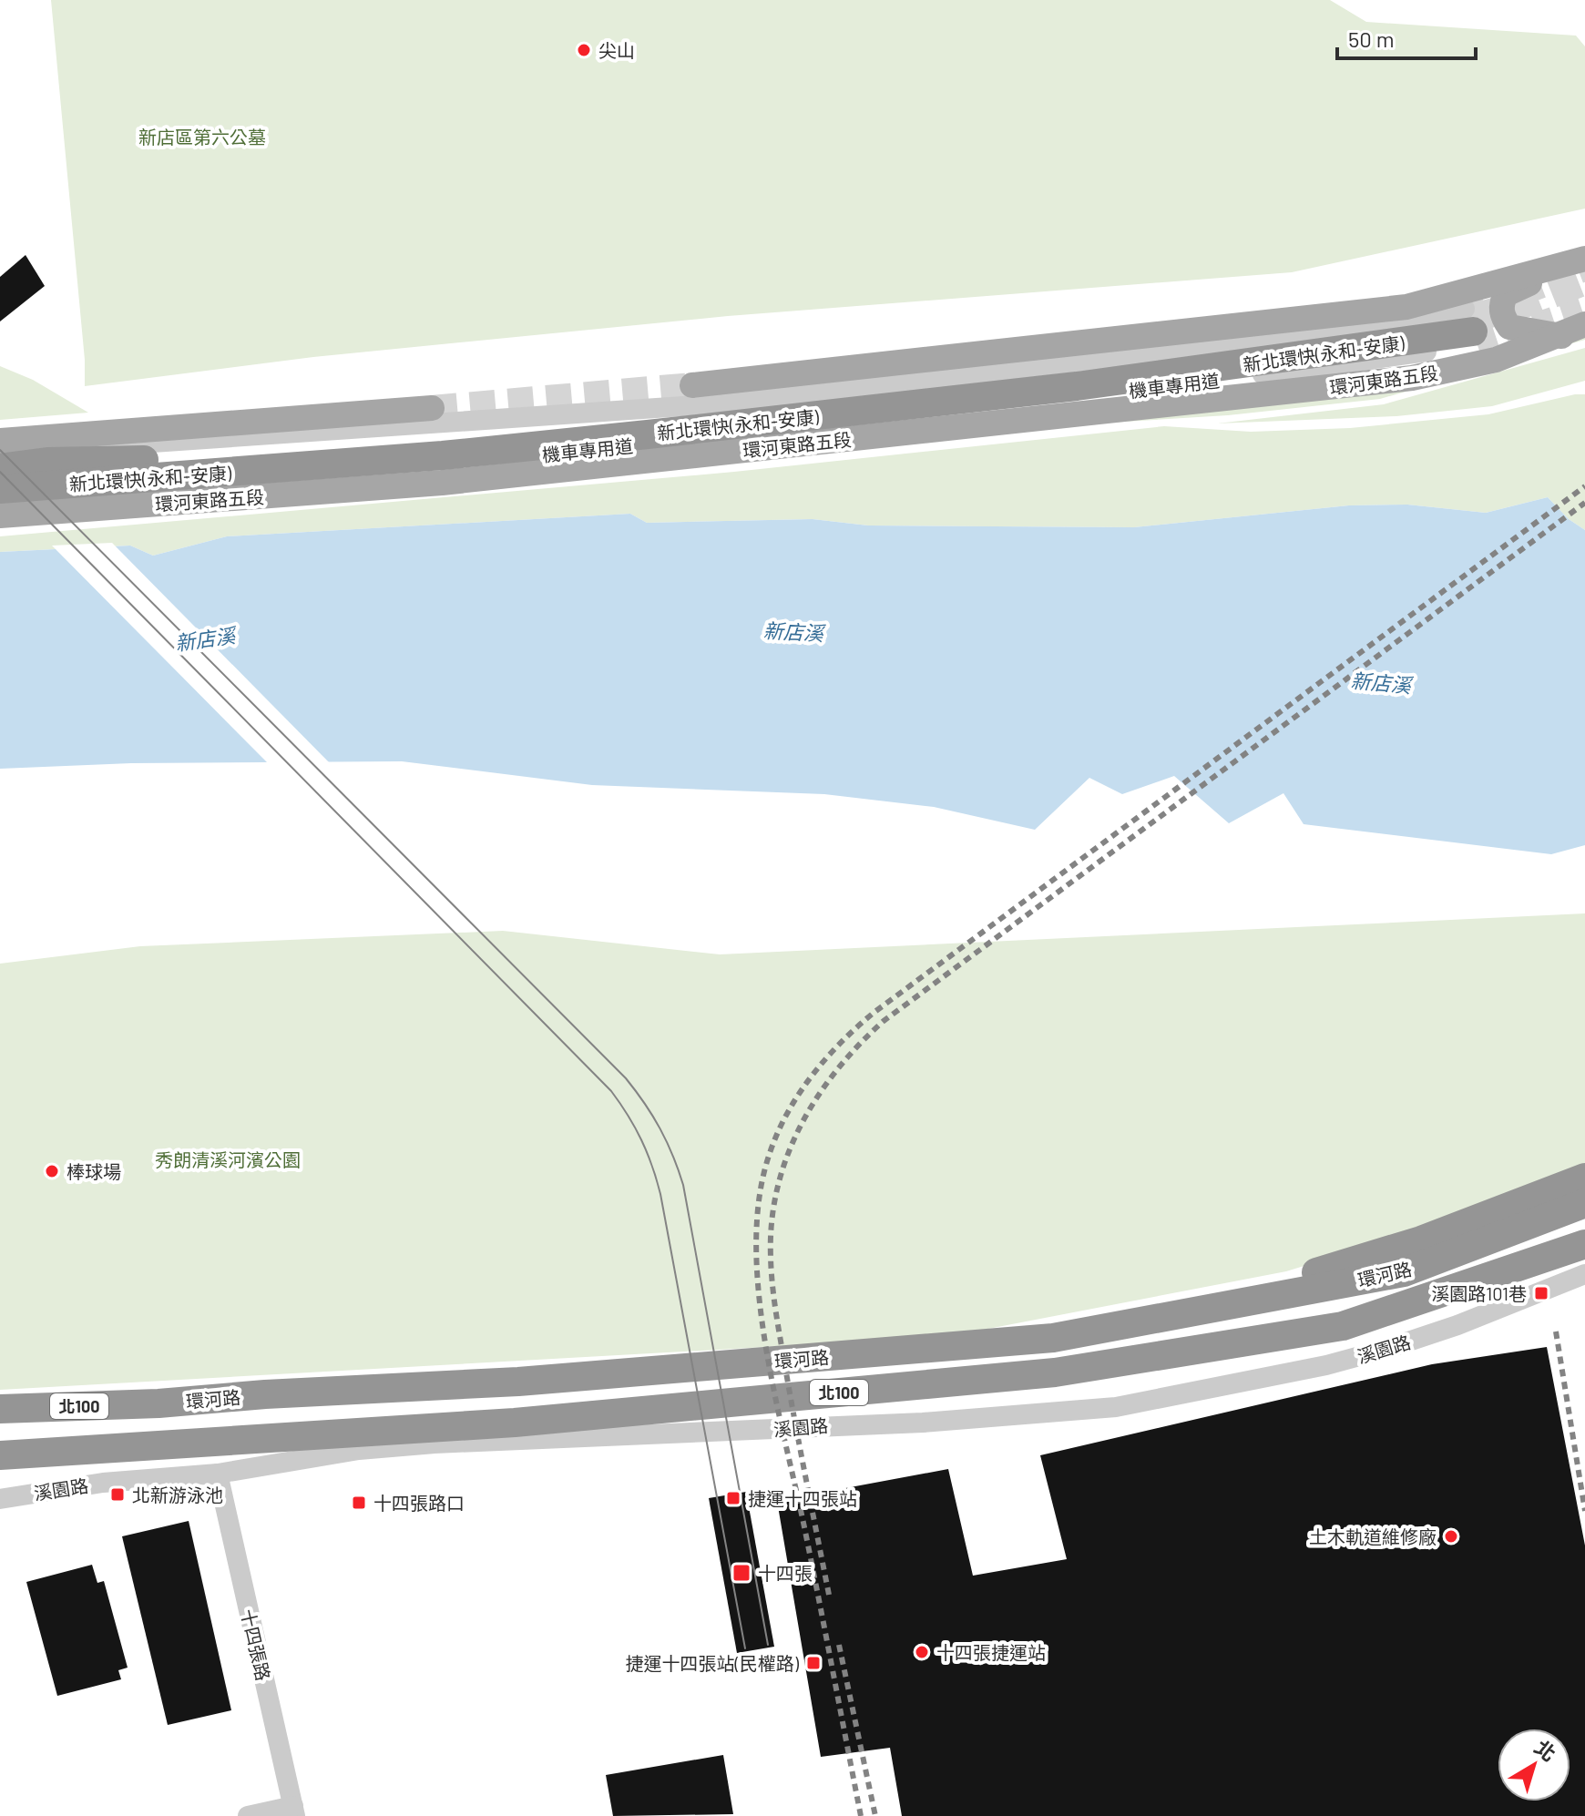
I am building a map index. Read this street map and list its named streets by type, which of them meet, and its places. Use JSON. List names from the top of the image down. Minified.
{"streets":{"highway":["新北環快(永和-安康)","環河路","北100"],"main road":["環河東路五段"],"street":["機車專用道","溪園路","十四張路"]},"crossings":[["新北環快(永和-安康)","機車專用道"],["溪園路","十四張路"]],"water":["新店溪"],"parks":["新店區第六公墓","秀朗清溪河濱公園"],"places":{"other":["尖山","棒球場","土木軌道維修廠","十四張捷運站"],"transit":["溪園路101巷","北新游泳池","捷運十四張站","十四張路口","十四張","捷運十四張站(民權路)"]},"scale_bar":"50 m","north":"top right"}
